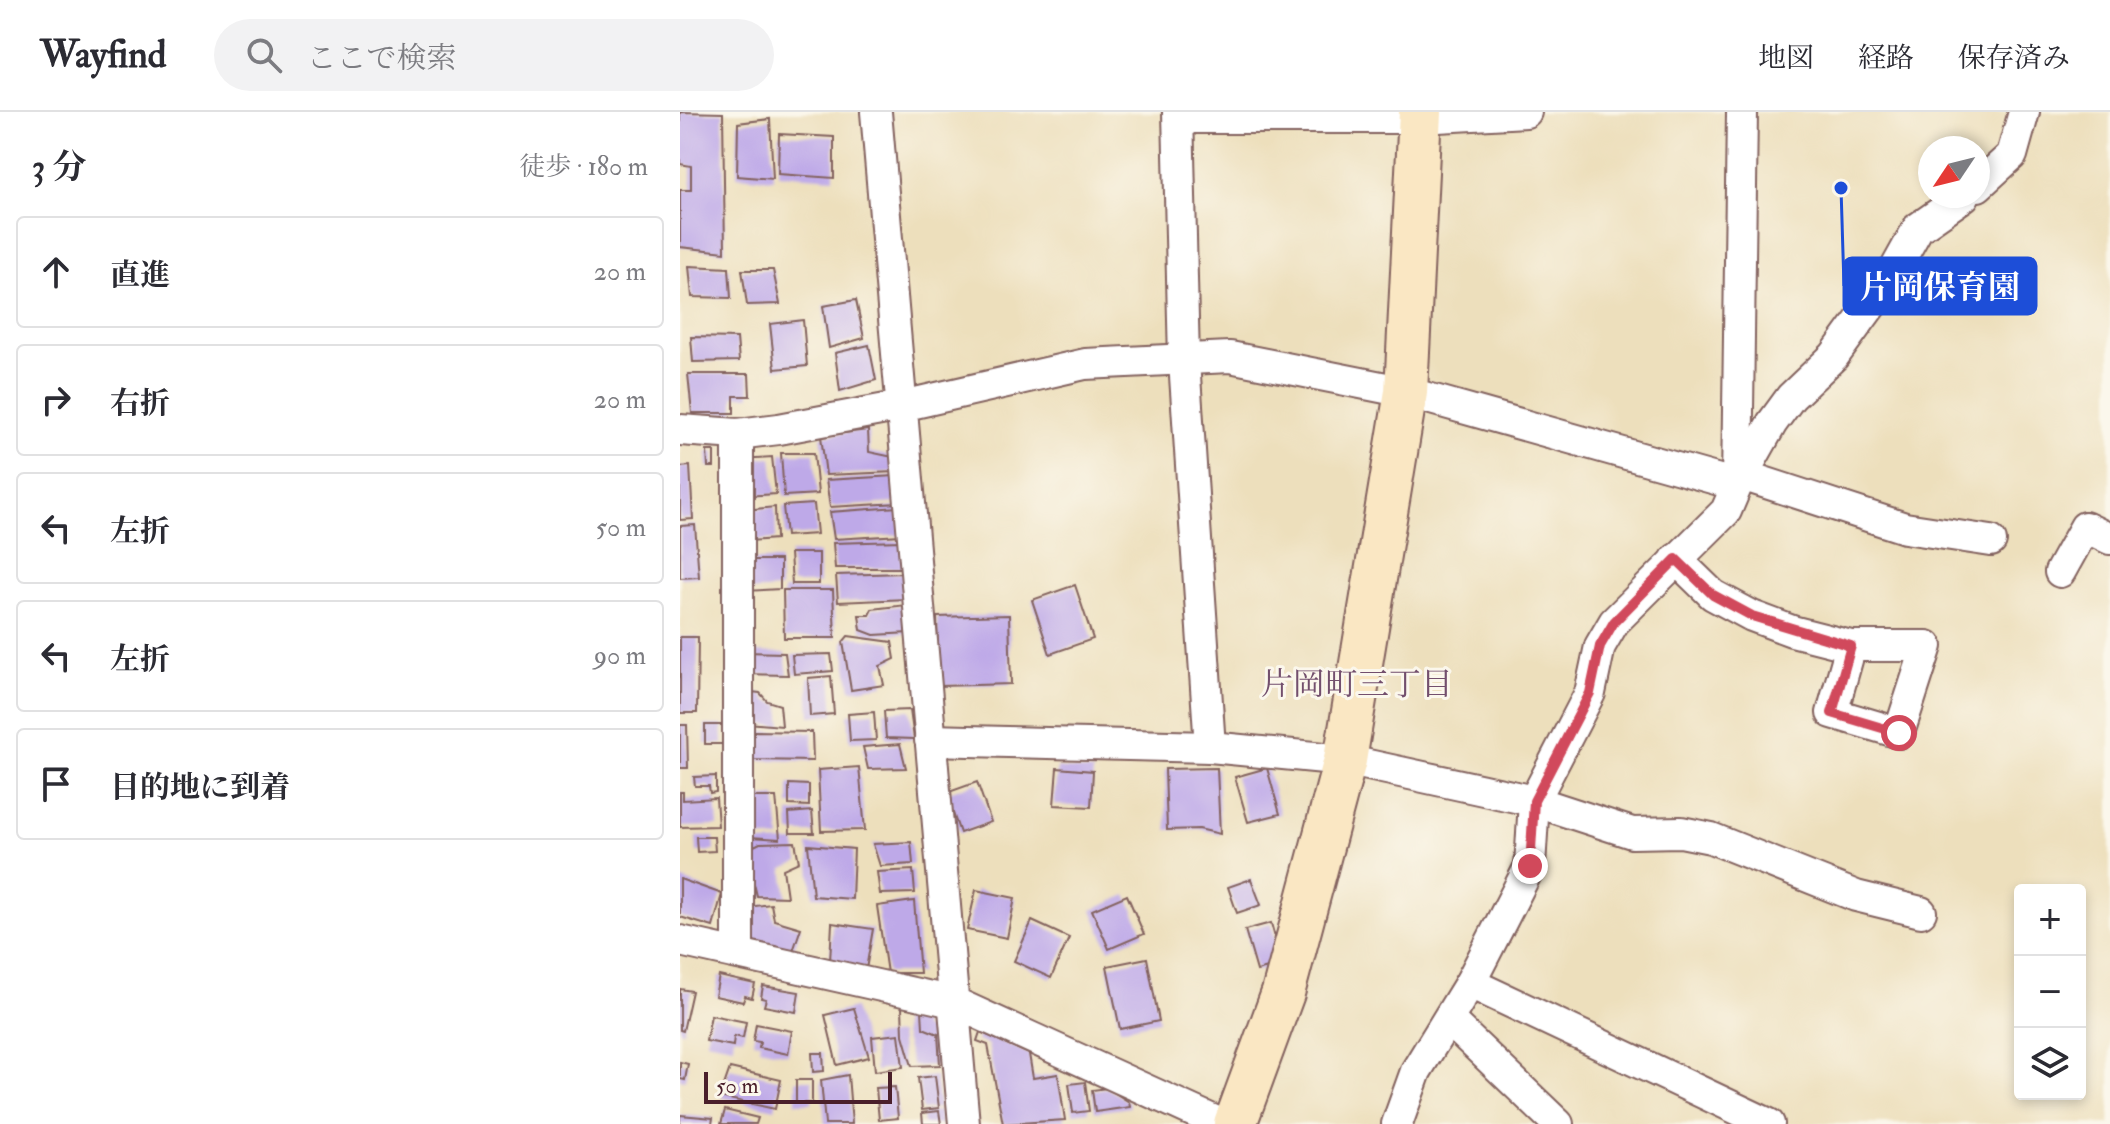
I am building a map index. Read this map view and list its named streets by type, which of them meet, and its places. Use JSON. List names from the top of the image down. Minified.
{"districts":["片岡町三丁目"],"places":["片岡保育園"],"scale_bar":"50 m","north":"bottom left","page":{"header":"Wayfind","search":"ここで検索","nav":["地図","経路","保存済み"],"heading":["3 分","徒歩 · 180 m"],"list":[["直進","20 m"],["右折","20 m"],["左折","50 m"],["左折","90 m"],"目的地に到着"],"map_buttons":["+","−"],"scale":"50 m"}}
